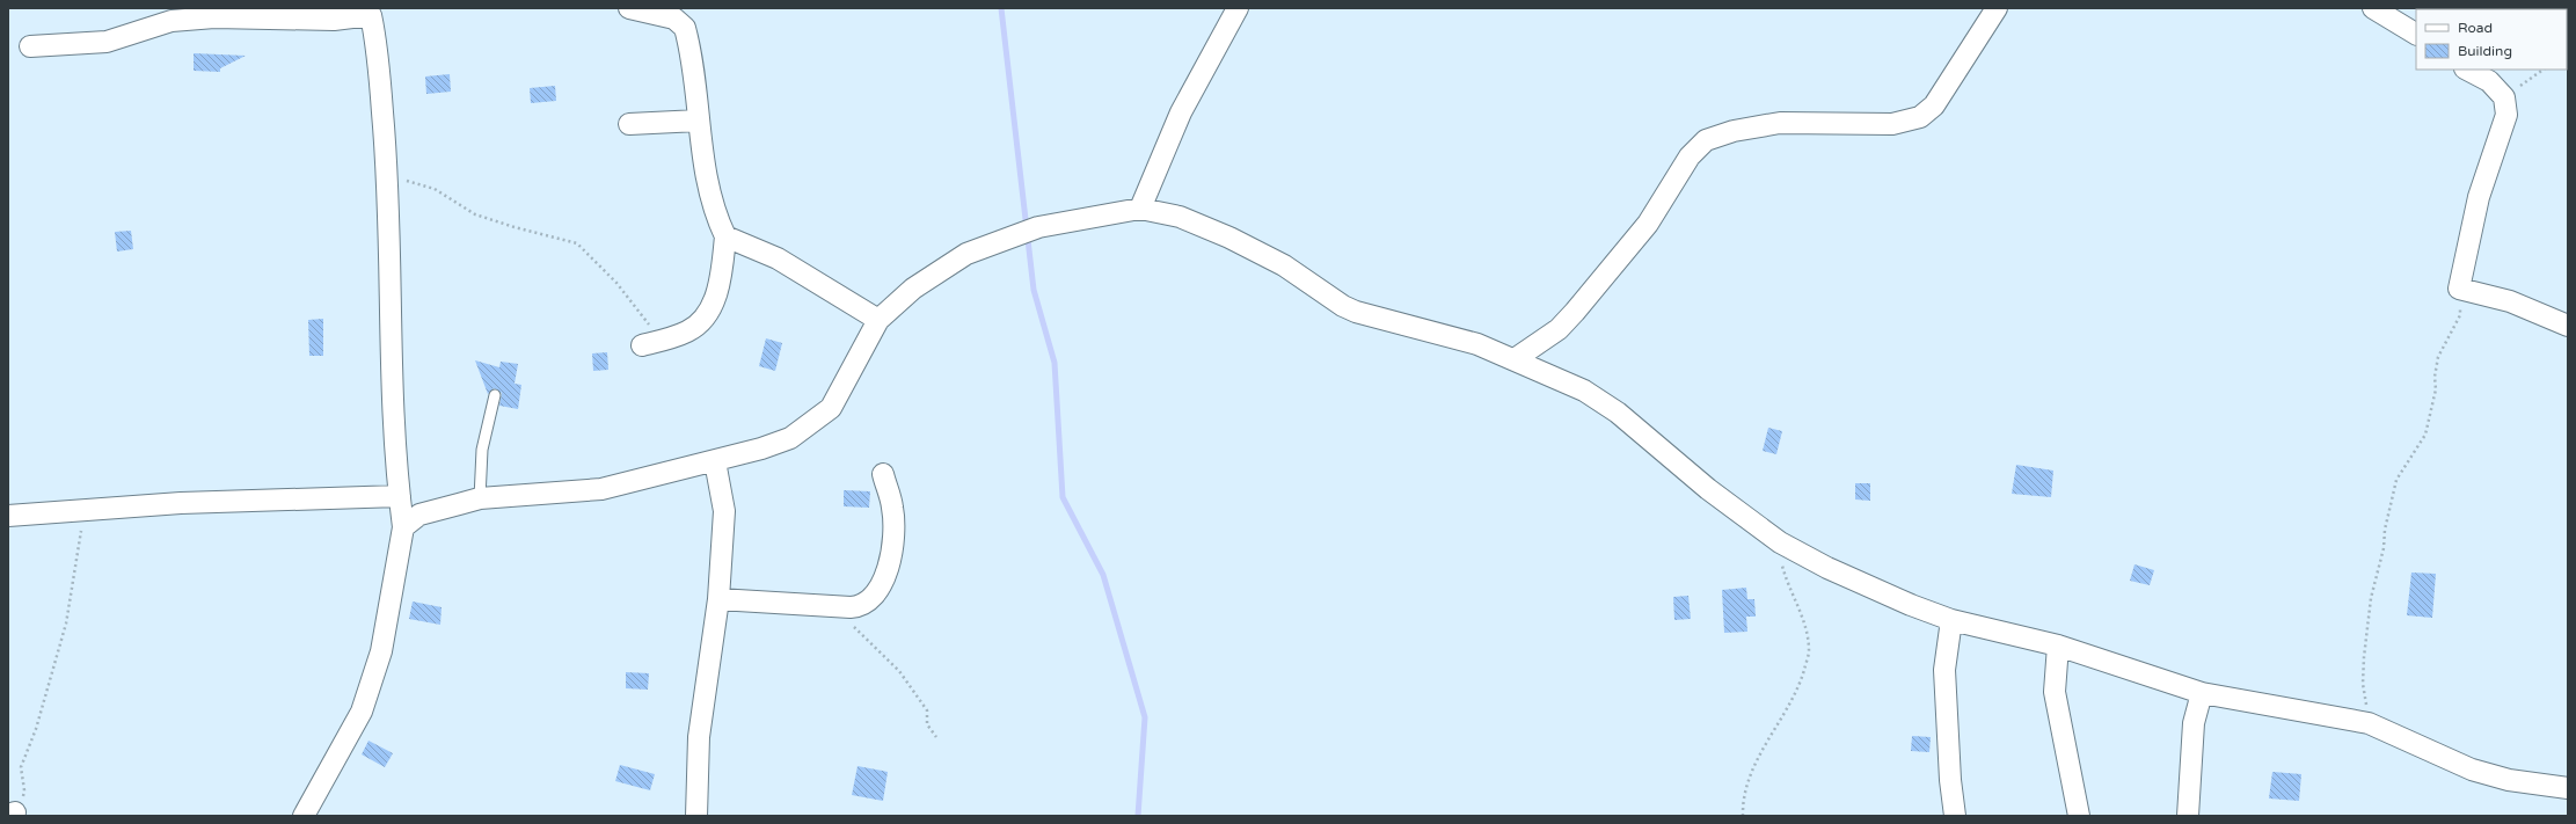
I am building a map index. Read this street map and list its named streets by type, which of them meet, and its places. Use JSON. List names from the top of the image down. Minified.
{"legend":["Road","Building"]}
